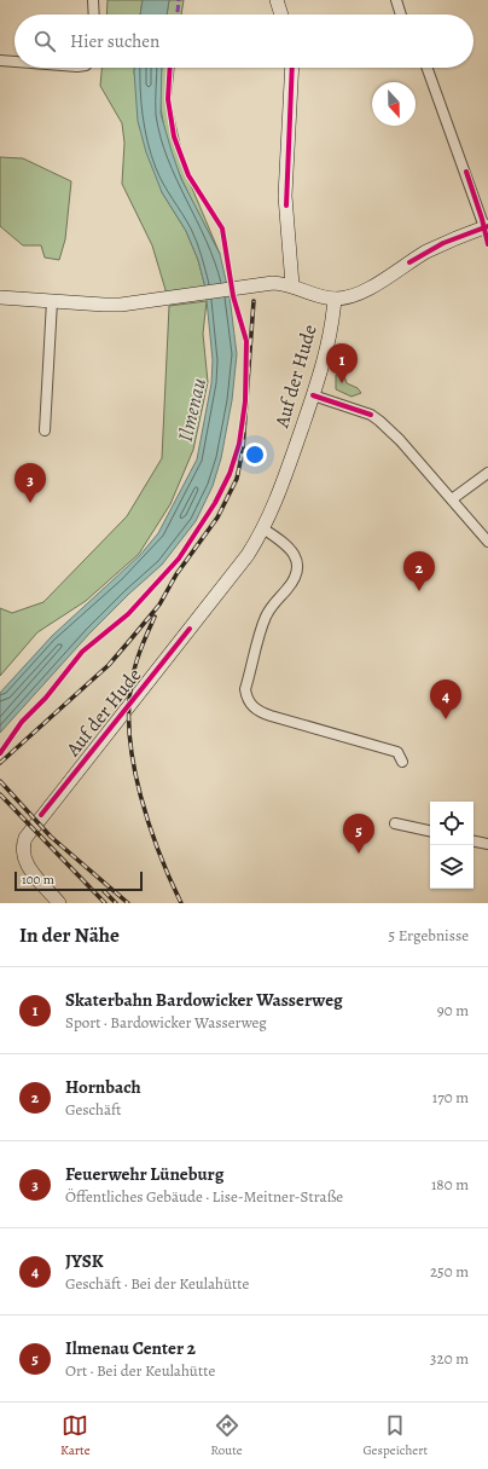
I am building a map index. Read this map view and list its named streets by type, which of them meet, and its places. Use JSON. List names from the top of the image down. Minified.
{"streets":{"street":["Auf der Hude"]},"water":["Ilmenau"],"scale_bar":"100 m","north":"bottom","page":{"search":"Hier suchen","pins":["1","3","2","4","5"],"scale":"100 m","heading":["In der Nähe","5 Ergebnisse"],"list":[{"mark":"1","name":"Skaterbahn Bardowicker Wasserweg","note":"Sport · Bardowicker Wasserweg","value":"90 m"},{"mark":"2","name":"Hornbach","note":"Geschäft","value":"170 m"},{"mark":"3","name":"Feuerwehr Lüneburg","note":"Öffentliches Gebäude · Lise-Meitner-Straße","value":"180 m"},{"mark":"4","name":"JYSK","note":"Geschäft · Bei der Keulahütte","value":"250 m"},{"mark":"5","name":"Ilmenau Center 2","note":"Ort · Bei der Keulahütte","value":"320 m"}],"nav":["Karte","Route","Gespeichert"]}}
